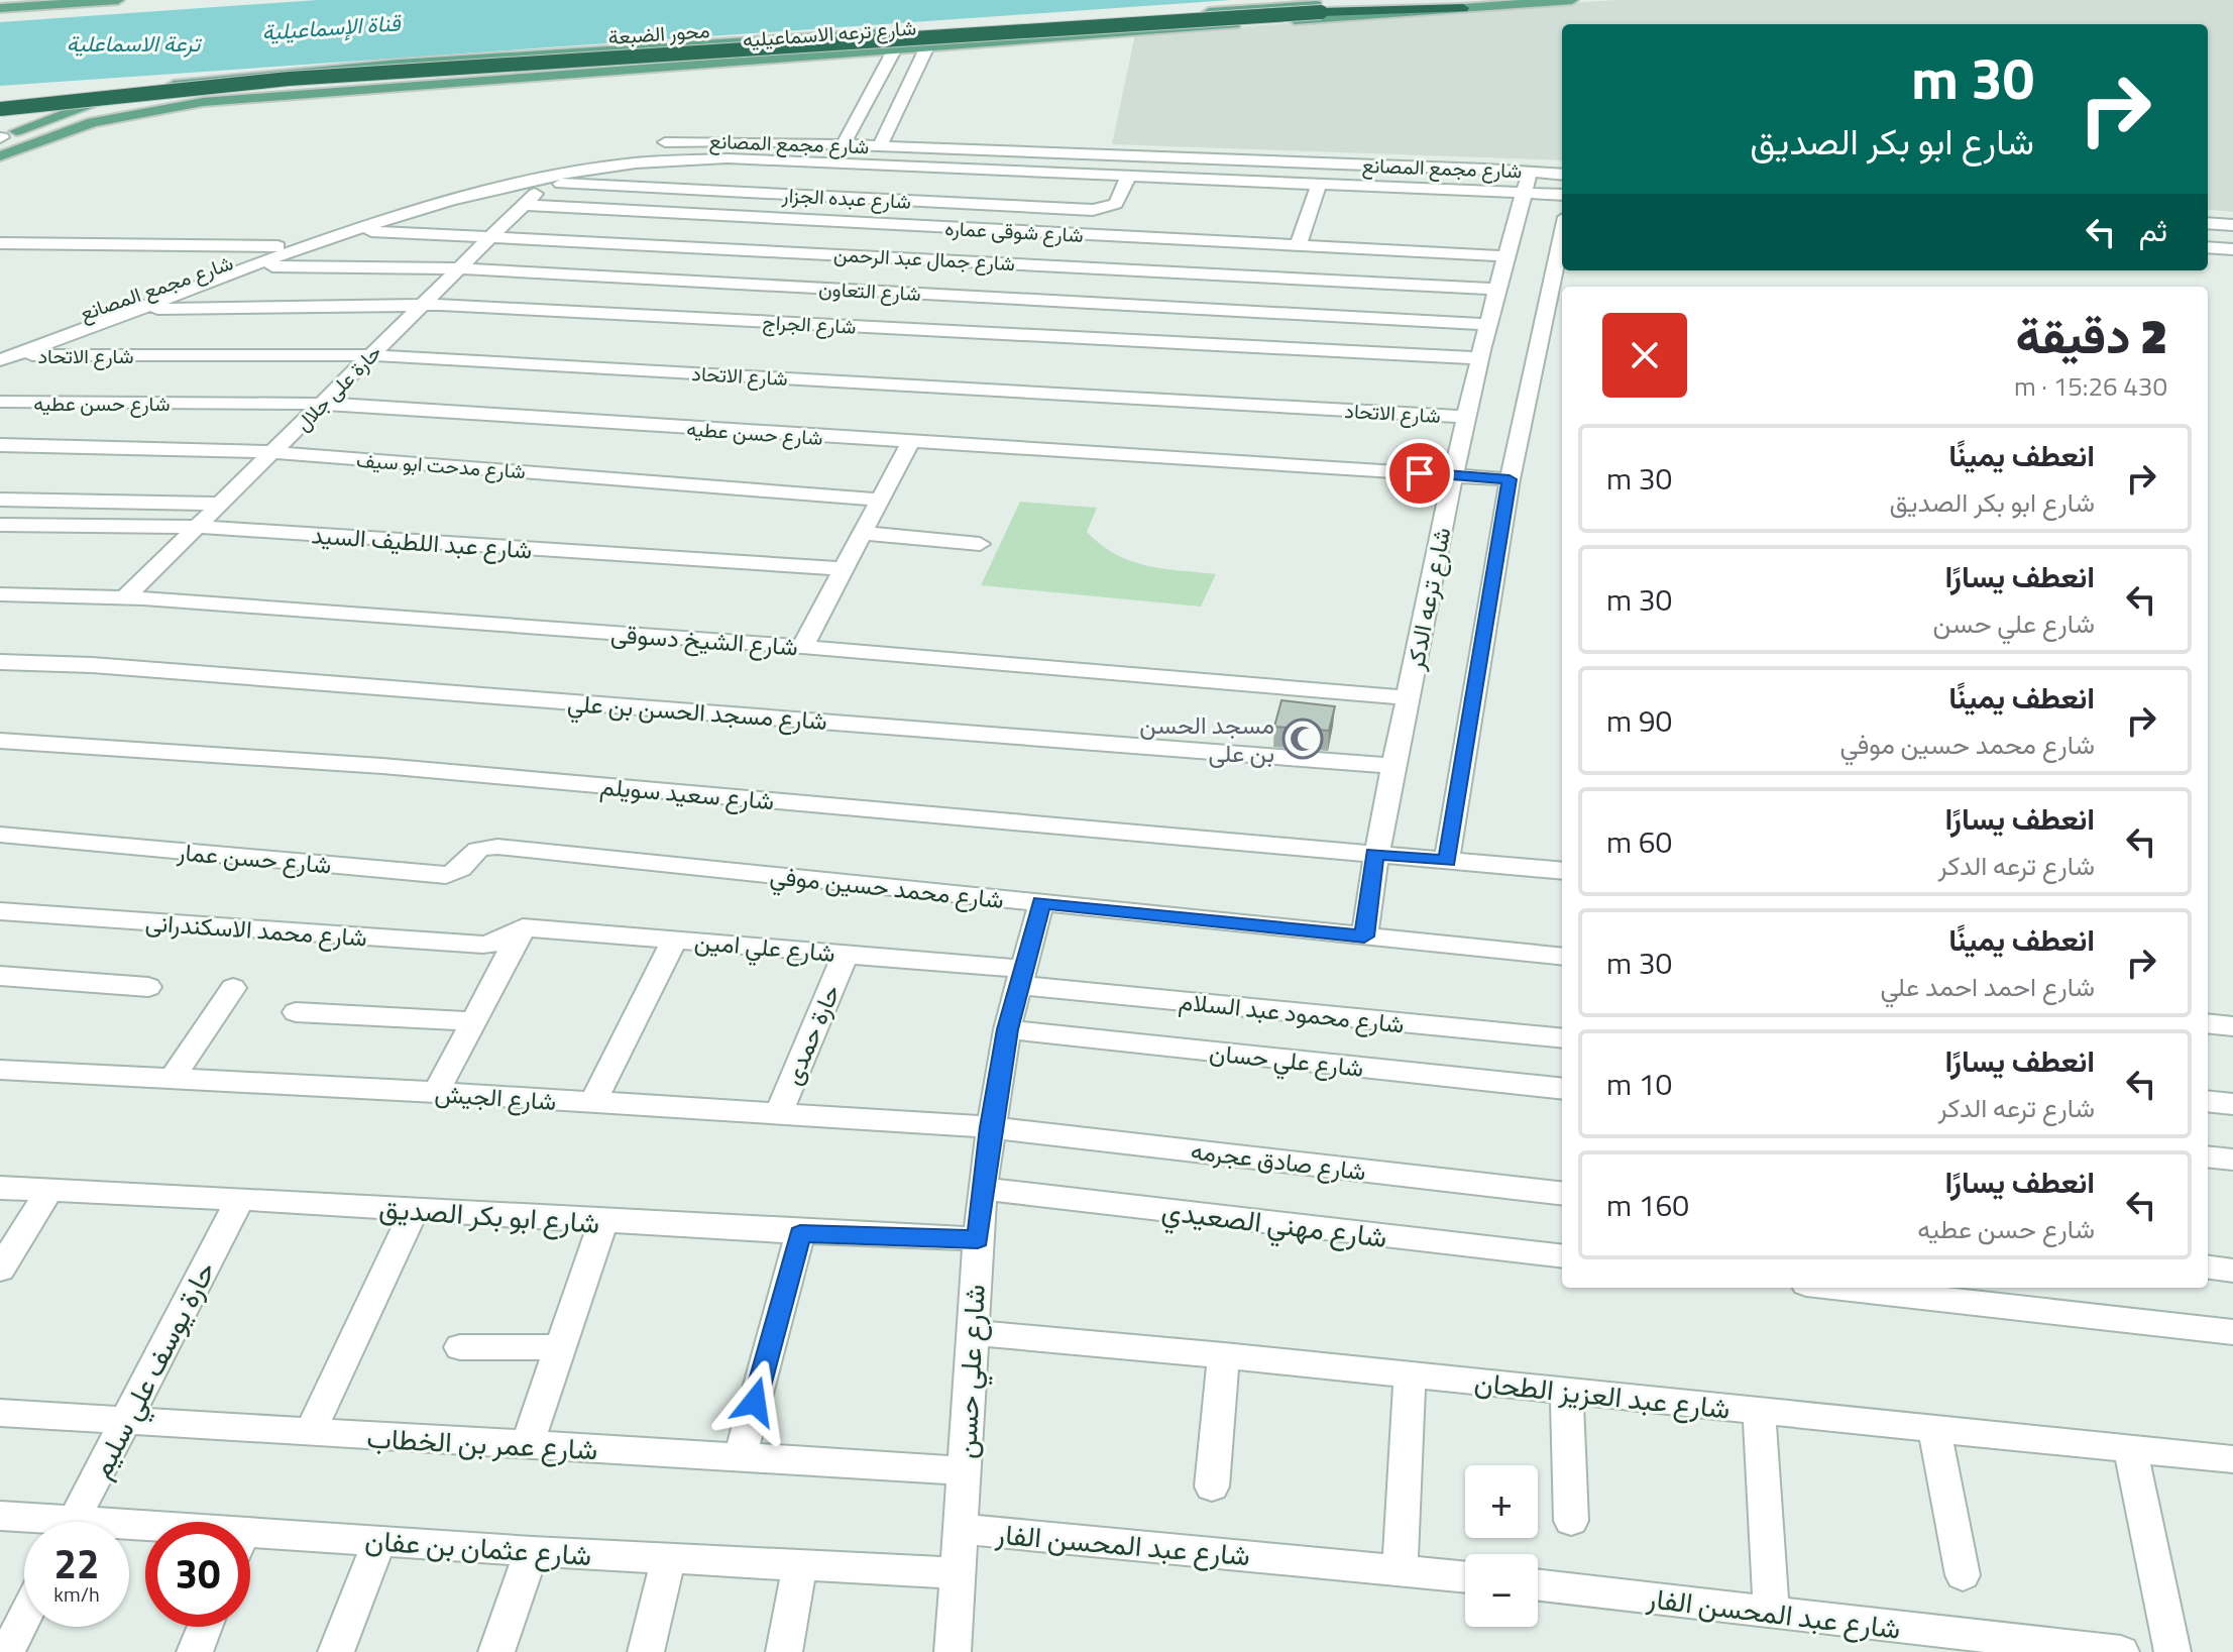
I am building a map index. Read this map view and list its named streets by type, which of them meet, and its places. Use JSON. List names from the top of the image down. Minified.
{"streets":{"highway":["محور الضبعة"],"main road":["شارع ترعه الاسماعيليه"],"street":["شارع مجمع المصانع","شارع عبده الجزار","شارع شوقى عماره","شارع جمال عبد الرحمن","شارع التعاون","شارع الجراج","شارع الاتحاد","حارة على جلال","شارع حسن عطيه","شارع مدحت ابو سيف","شارع عبد اللطيف السيد","شارع ترعه الدكر","شارع الشيخ دسوقى","شارع مسجد الحسن بن علي","شارع سعيد سويلم","شارع حسن عمار","شارع محمد حسين موفي","شارع محمد الاسكندرانى","شارع علي امين","شارع محمود عبد السلام","حارة حمدى","شارع علي حسان","شارع الجيش","شارع صادق عجرمه","شارع ابو بكر الصديق","شارع مهني الصعيدي","حارة يوسف علي سليم","شارع علي حسن","شارع عبد العزيز الطحان","شارع عمر بن الخطاب","شارع عبد المحسن الفار","شارع عثمان بن عفان"]},"crossings":[["محور الضبعة","شارع ترعه الاسماعيليه"],["شارع مجمع المصانع","شارع عبده الجزار"],["شارع مجمع المصانع","شارع جمال عبد الرحمن"],["شارع مجمع المصانع","شارع التعاون"],["شارع مجمع المصانع","شارع الجراج"],["شارع مجمع المصانع","شارع الاتحاد"],["شارع مجمع المصانع","حارة على جلال"],["شارع مجمع المصانع","شارع ترعه الدكر"],["شارع عبده الجزار","حارة على جلال"],["شارع شوقى عماره","حارة على جلال"],["شارع شوقى عماره","شارع ترعه الدكر"],["شارع جمال عبد الرحمن","حارة على جلال"],["شارع جمال عبد الرحمن","شارع ترعه الدكر"],["شارع التعاون","حارة على جلال"],["شارع التعاون","شارع ترعه الدكر"],["شارع الجراج","حارة على جلال"],["شارع الجراج","شارع ترعه الدكر"],["شارع الاتحاد","حارة على جلال"],["شارع الاتحاد","شارع ترعه الدكر"],["حارة على جلال","شارع حسن عطيه"],["حارة على جلال","شارع مدحت ابو سيف"],["حارة على جلال","شارع عبد اللطيف السيد"],["حارة على جلال","شارع الشيخ دسوقى"],["شارع حسن عطيه","شارع ترعه الدكر"],["شارع ترعه الدكر","شارع الشيخ دسوقى"],["شارع ترعه الدكر","شارع مسجد الحسن بن علي"],["شارع ترعه الدكر","شارع سعيد سويلم"],["شارع ترعه الدكر","شارع محمد حسين موفي"],["شارع حسن عمار","شارع محمد حسين موفي"],["شارع محمد حسين موفي","شارع علي حسن"],["شارع محمد الاسكندرانى","شارع علي امين"],["شارع علي امين","شارع محمود عبد السلام"],["شارع علي امين","حارة حمدى"],["شارع علي امين","شارع علي حسن"],["شارع محمود عبد السلام","شارع علي حسن"],["حارة حمدى","شارع الجيش"],["شارع علي حسان","شارع علي حسن"],["شارع الجيش","شارع صادق عجرمه"],["شارع الجيش","شارع علي حسن"],["شارع صادق عجرمه","شارع علي حسن"],["شارع ابو بكر الصديق","حارة يوسف علي سليم"],["شارع ابو بكر الصديق","شارع علي حسن"],["شارع مهني الصعيدي","شارع علي حسن"],["حارة يوسف علي سليم","شارع عمر بن الخطاب"],["شارع علي حسن","شارع عبد العزيز الطحان"],["شارع علي حسن","شارع عمر بن الخطاب"],["شارع علي حسن","شارع عبد المحسن الفار"],["شارع علي حسن","شارع عثمان بن عفان"]],"water":["قناة الإسماعيلية","ترعة الاسماعلية"],"places":{"mosque":["مسجد الحسن بن على"]},"page":{"turn":["30 m","شارع ابو بكر الصديق"],"then":"ثم","heading":["2 دقيقة","430 m · 15:26"],"list":[{"name":"انعطف يمينًا","note":"شارع ابو بكر الصديق","value":"30 m"},{"name":"انعطف يسارًا","note":"شارع علي حسن","value":"30 m"},{"name":"انعطف يمينًا","note":"شارع محمد حسين موفي","value":"90 m"},{"name":"انعطف يسارًا","note":"شارع ترعه الدكر","value":"60 m"},{"name":"انعطف يمينًا","note":"شارع احمد احمد علي","value":"30 m"},{"name":"انعطف يسارًا","note":"شارع ترعه الدكر","value":"10 m"},{"name":"انعطف يسارًا","note":"شارع حسن عطيه","value":"160 m"}],"map_buttons":["+","−"],"speed":"22 km/h","limit":"30"}}
